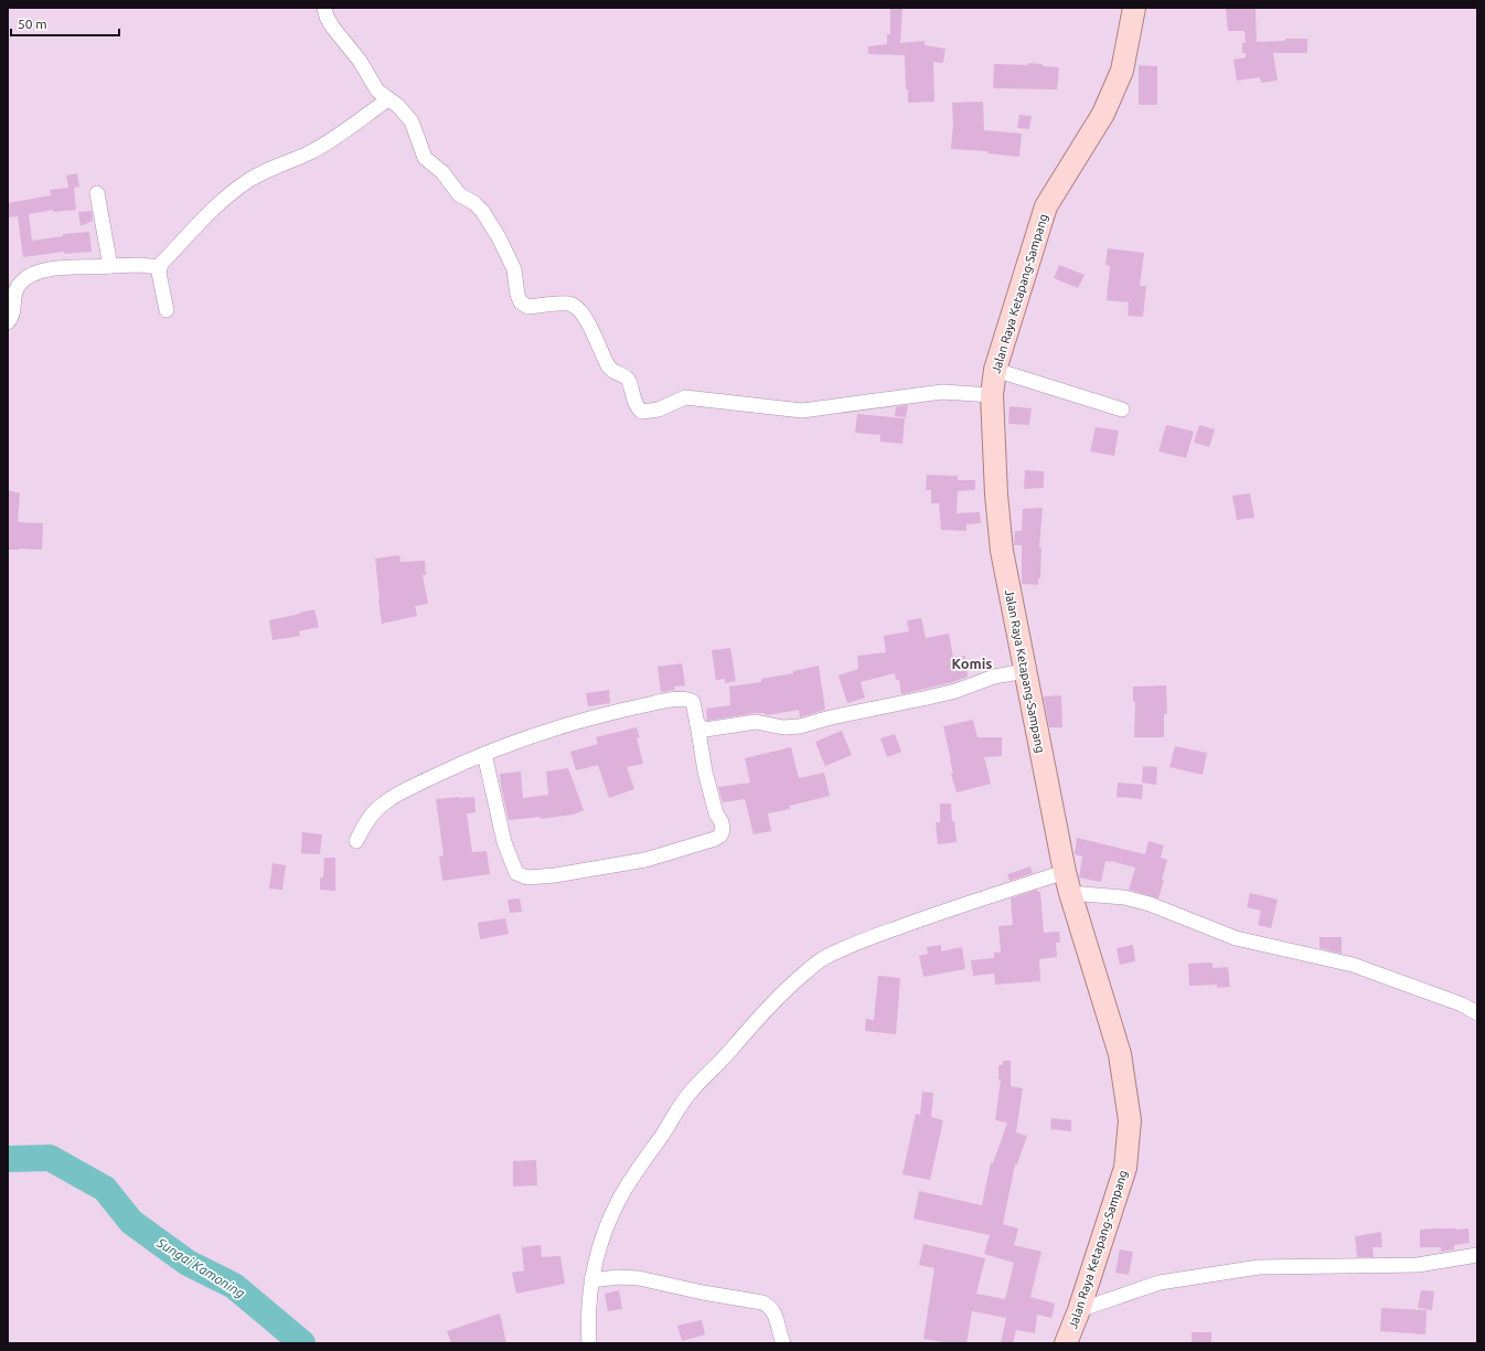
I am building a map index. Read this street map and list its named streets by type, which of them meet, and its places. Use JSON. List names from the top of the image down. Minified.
{"streets":{"main road":["Jalan Raya Ketapang-Sampang"]},"districts":["Komis"],"water":["Sungai Kamoning"],"scale_bar":"50 m"}
